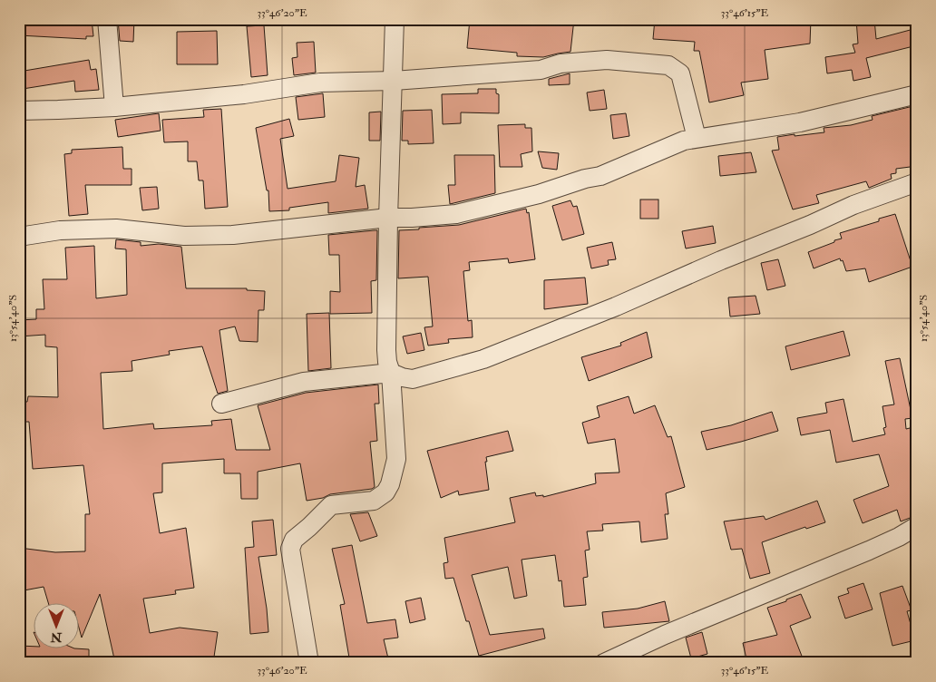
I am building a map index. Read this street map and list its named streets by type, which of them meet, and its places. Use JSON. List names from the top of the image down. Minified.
{"north":"bottom","coordinates":["33°46'20\"E","33°46'15\"E","13°54'40\"S"]}
